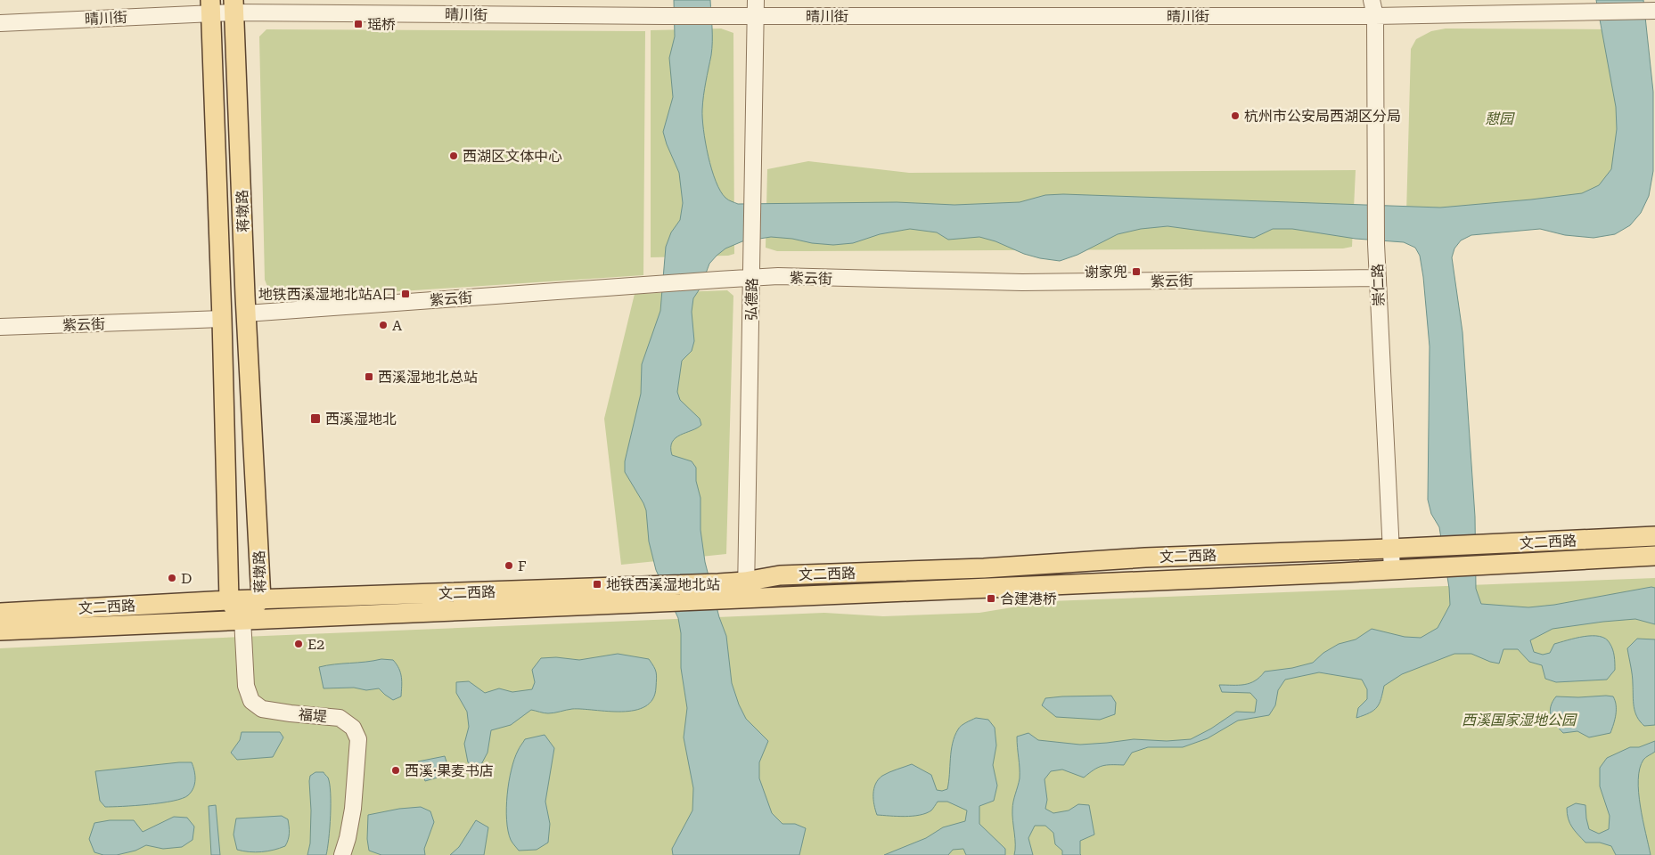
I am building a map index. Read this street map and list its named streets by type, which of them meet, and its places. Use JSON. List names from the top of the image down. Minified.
{"streets":{"main road":["蒋墩路","文二西路"],"street":["晴川街","紫云街","崇仁路","弘德路","福堤"]},"crossings":[["晴川街","蒋墩路"],["晴川街","崇仁路"],["晴川街","弘德路"],["蒋墩路","紫云街"],["蒋墩路","文二西路"],["蒋墩路","福堤"],["紫云街","崇仁路"],["紫云街","弘德路"],["崇仁路","文二西路"],["弘德路","文二西路"],["文二西路","福堤"]],"parks":["憇园","西溪国家湿地公园"],"places":{"transit":["瑶桥","谢家兜","地铁西溪湿地北站A口","西溪湿地北总站","西溪湿地北","地铁西溪湿地北站","合建港桥"],"other":["杭州市公安局西湖区分局","西湖区文体中心","A","F","D","E2","西溪·果麦书店"]}}
